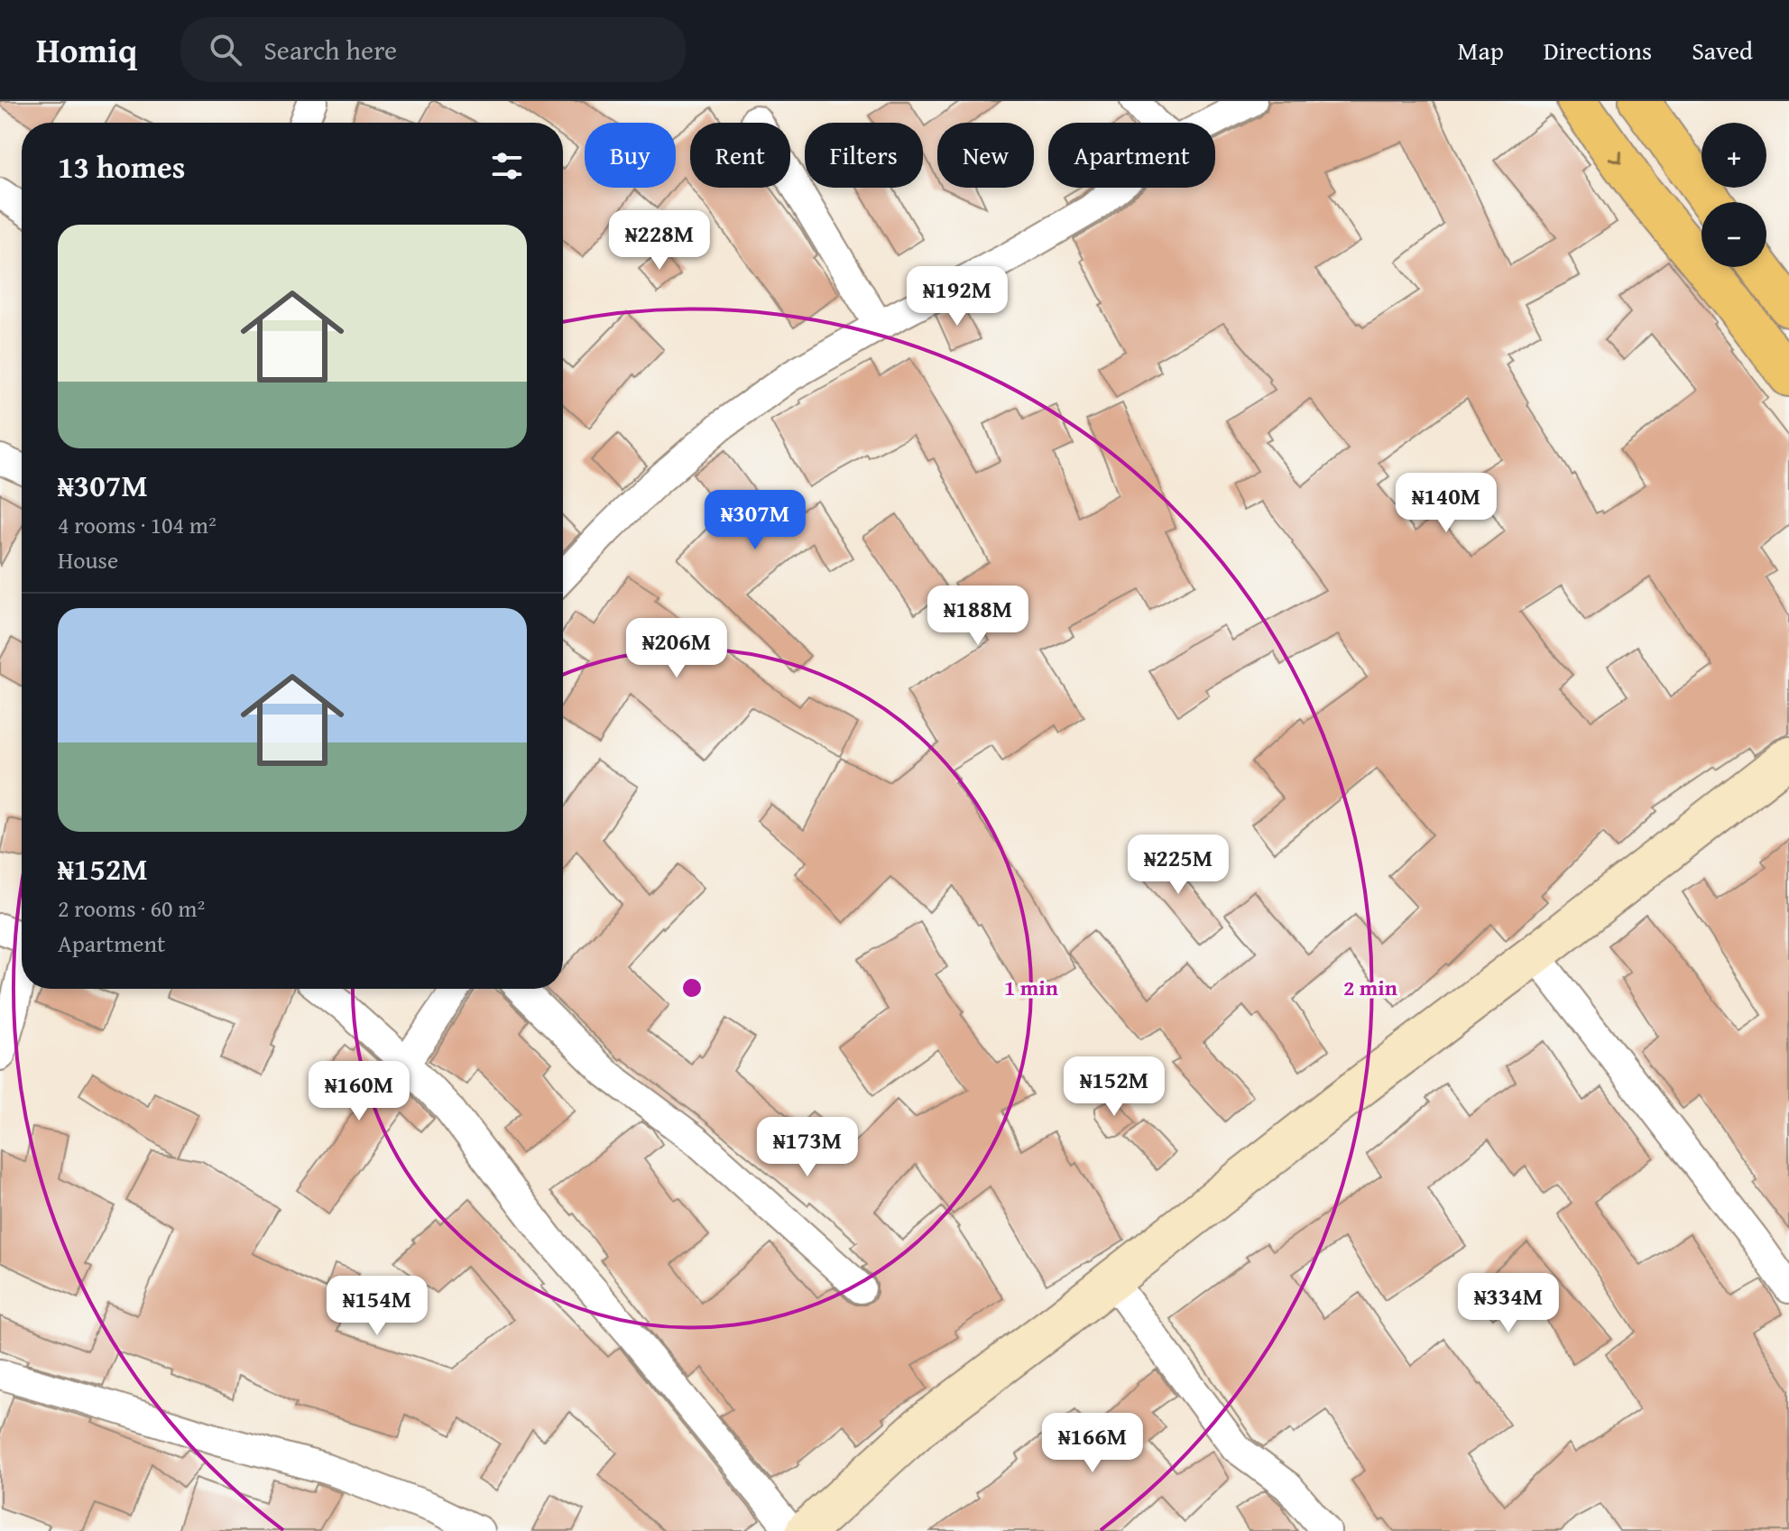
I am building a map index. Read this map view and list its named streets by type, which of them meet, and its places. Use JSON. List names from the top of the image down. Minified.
{"page":{"header":"Homiq","search":"Search here","nav":["Map","Directions","Saved"],"map_buttons":["+","−"],"chip":["Buy","Rent","Filters","New","Apartment"],"heading":"13 homes","list":[{"name":"₦307M","note":"4 rooms · 104 m² · House"},{"name":"₦152M","note":"2 rooms · 60 m² · Apartment"}],"price":["₦228M","₦192M","₦140M","₦307M","₦188M","₦206M","₦225M","₦152M","₦160M","₦173M","₦334M","₦154M","₦166M"]},"rings":["1 min","2 min"]}
